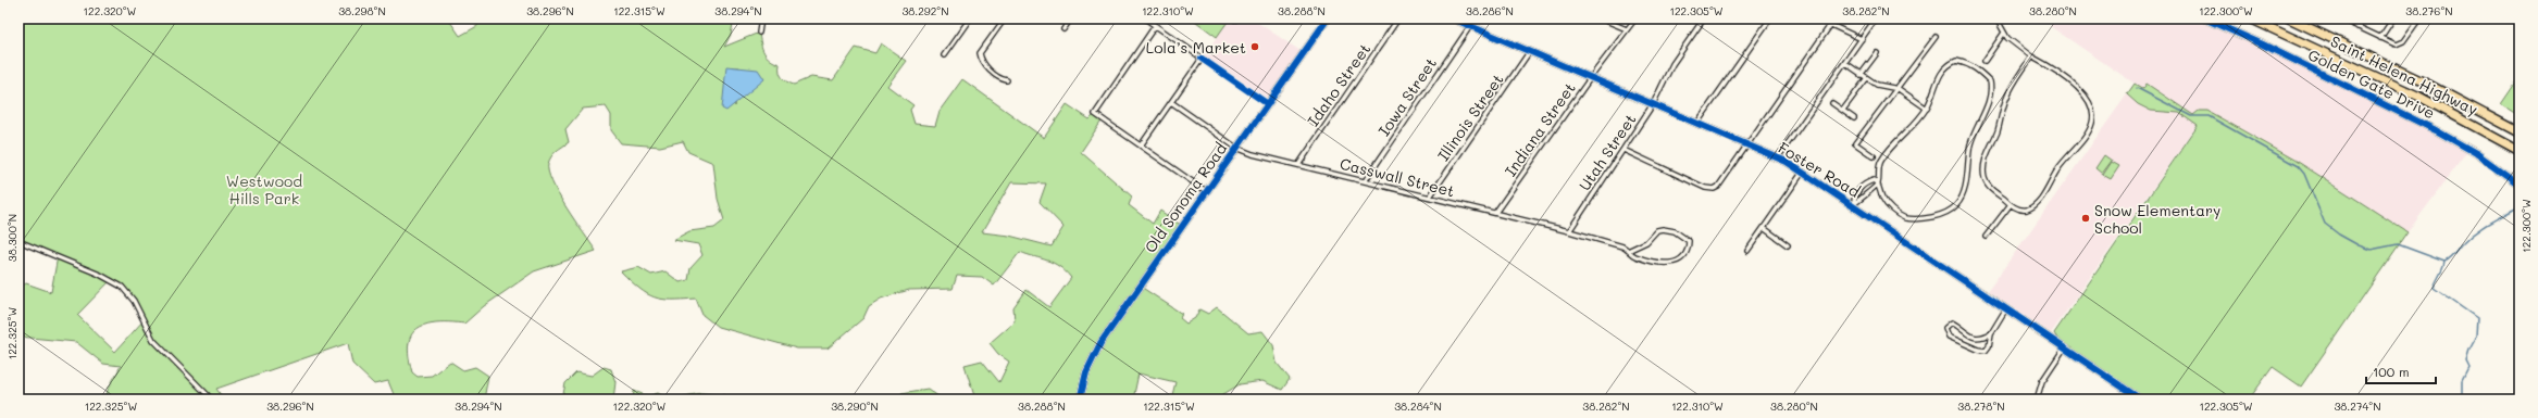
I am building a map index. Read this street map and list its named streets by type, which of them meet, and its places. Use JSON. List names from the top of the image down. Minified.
{"streets":{"highway":["Saint Helena Highway"],"street":["Golden Gate Drive","Idaho Street","Iowa Street","Illinois Street","Indiana Street","Utah Street","Foster Road","Casswall Street","Old Sonoma Road"]},"crossings":[["Idaho Street","Casswall Street"],["Iowa Street","Foster Road"],["Iowa Street","Casswall Street"],["Illinois Street","Foster Road"],["Illinois Street","Casswall Street"],["Indiana Street","Foster Road"],["Indiana Street","Casswall Street"],["Utah Street","Foster Road"],["Utah Street","Casswall Street"],["Casswall Street","Old Sonoma Road"]],"parks":["Westwood Hills Park"],"places":["Lola’s Market","Snow Elementary School"],"scale_bar":"100 m","coordinates":["122.320°W","38.298°N","38.296°N","122.315°W","38.294°N","38.292°N","122.310°W","38.288°N","38.286°N","122.305°W","38.282°N","38.280°N","122.300°W","38.276°N","38.300°N","122.325°W","38.290°N","38.284°N","38.278°N","38.274°N"]}
